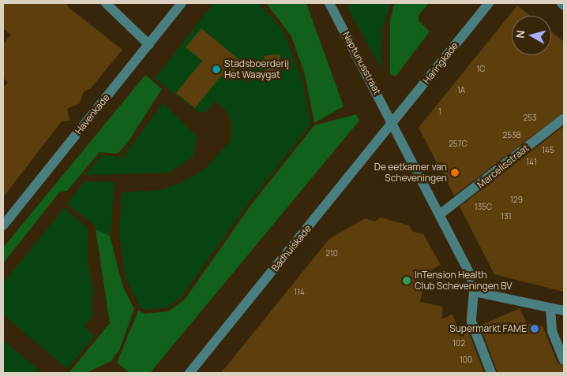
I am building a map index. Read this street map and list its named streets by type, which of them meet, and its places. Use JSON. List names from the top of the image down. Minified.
{"streets":{"street":["Neptunusstraat","Haringkade","Havenkade","Marcelisstraat","Badhuiskade"]},"crossings":[["Neptunusstraat","Haringkade"],["Neptunusstraat","Badhuiskade"],["Haringkade","Badhuiskade"]],"places":["Stadsboerderij Het Waaygat","De eetkamer van Scheveningen","InTension Health Club Scheveningen BV","Supermarkt FAME"],"house_numbers":["1C","1A","1","253","253B","257C","145","141","129","135C","131","210","114","102","100"],"north":"left"}
